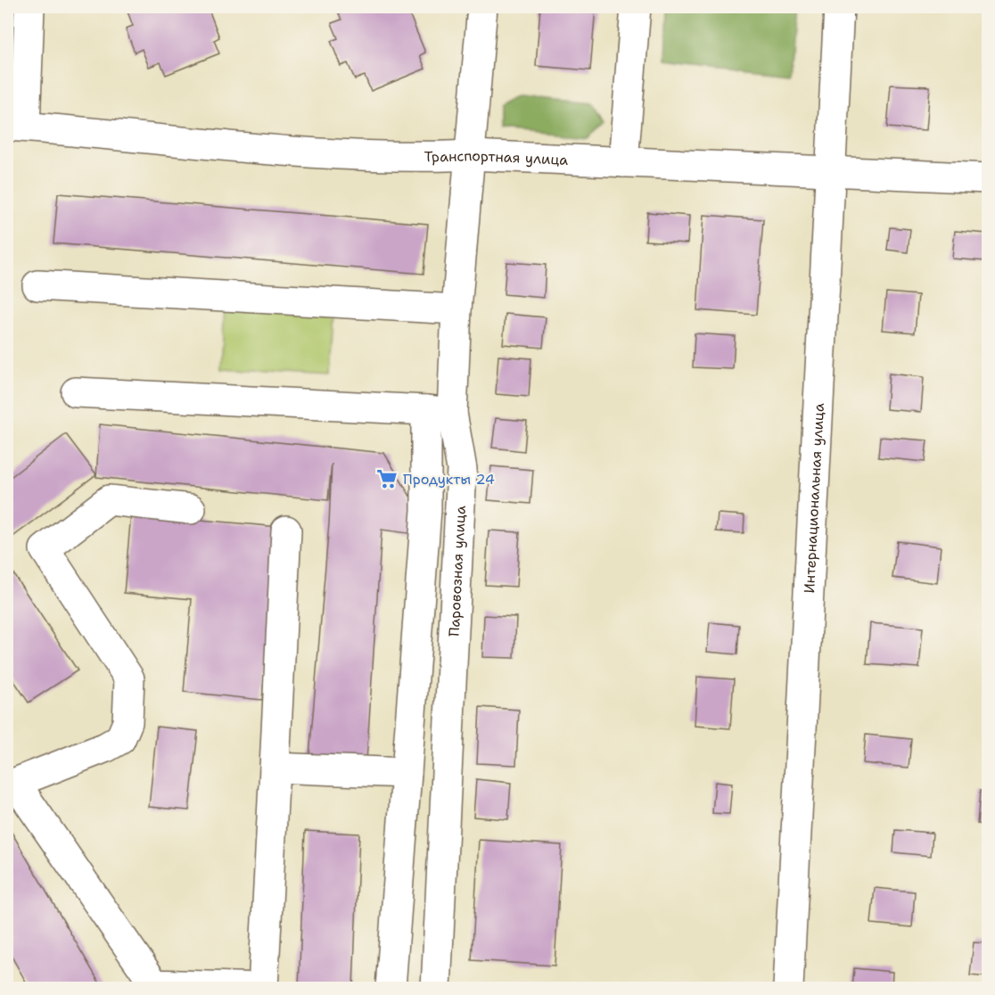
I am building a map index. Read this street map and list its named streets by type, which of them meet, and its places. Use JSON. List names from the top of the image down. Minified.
{"streets":{"street":["Транспортная улица","Интернациональная улица","Паровозная улица"]},"crossings":[["Транспортная улица","Интернациональная улица"],["Транспортная улица","Паровозная улица"]],"places":{"supermarket":["Продукты 24"]}}
